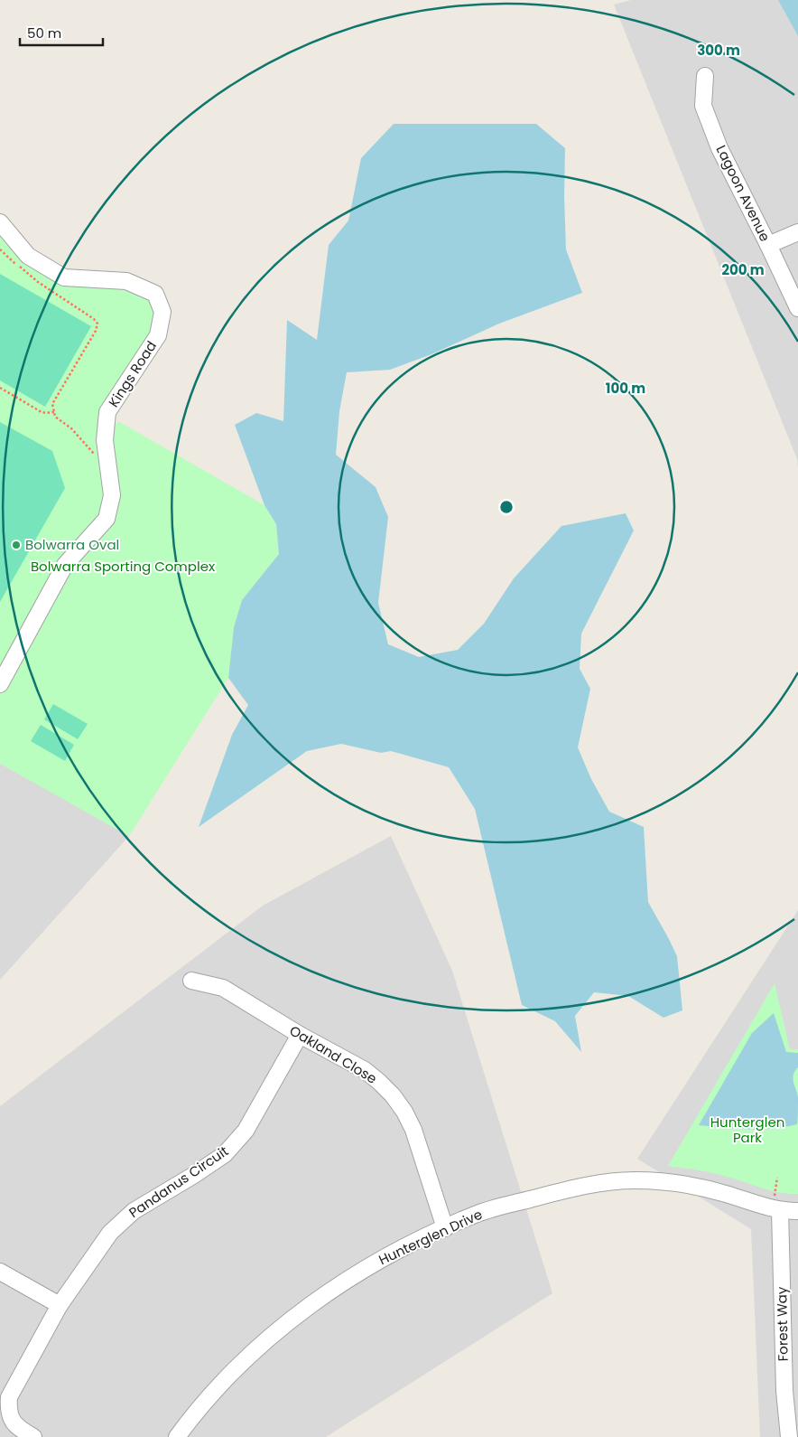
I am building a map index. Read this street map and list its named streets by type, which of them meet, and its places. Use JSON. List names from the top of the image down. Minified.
{"streets":{"street":["Lagoon Avenue","Kings Road","Oakland Close","Pandanus Circuit","Hunterglen Drive","Forest Way"]},"crossings":[["Oakland Close","Pandanus Circuit"],["Oakland Close","Hunterglen Drive"],["Hunterglen Drive","Forest Way"]],"parks":["Bolwarra Sporting Complex","Hunterglen Park"],"places":["Bolwarra Oval"],"scale_bar":"50 m","rings":["300 m","200 m","100 m"]}
